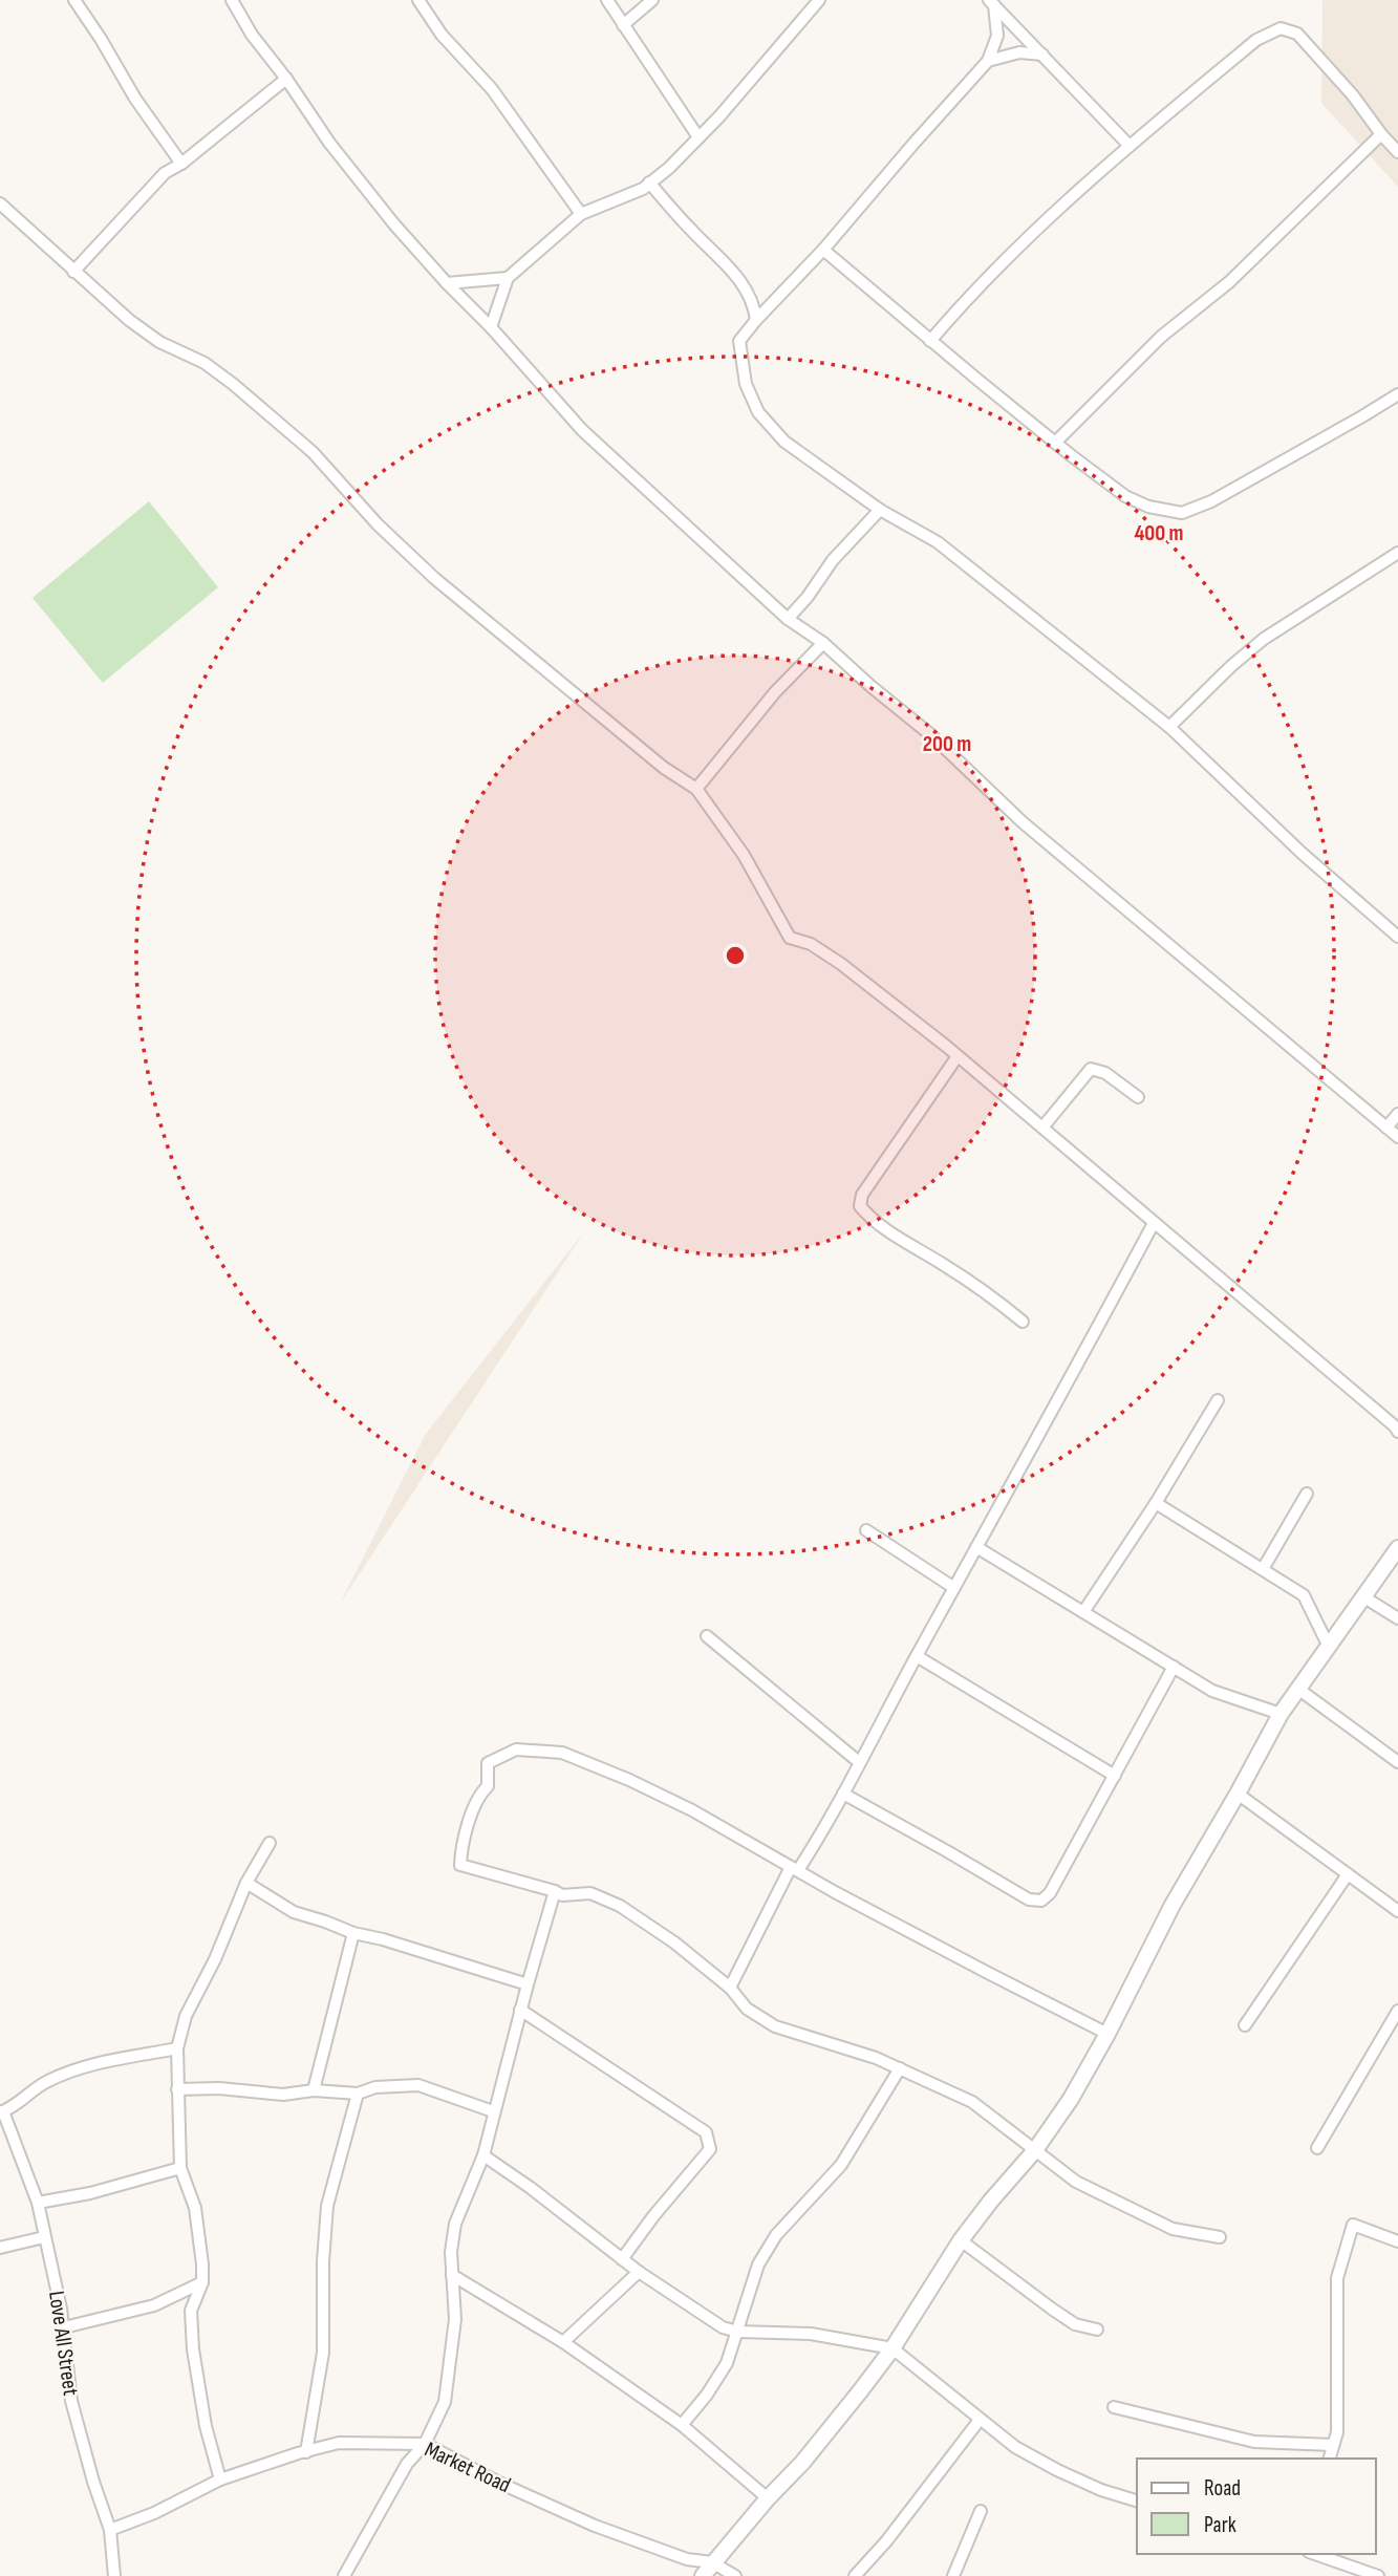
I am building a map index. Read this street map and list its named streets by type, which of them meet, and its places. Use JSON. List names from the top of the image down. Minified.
{"streets":{"street":["Love All Street","Market Road"]},"crossings":[["Love All Street","Market Road"]],"legend":["Road","Park"],"rings":["400 m","200 m"]}
